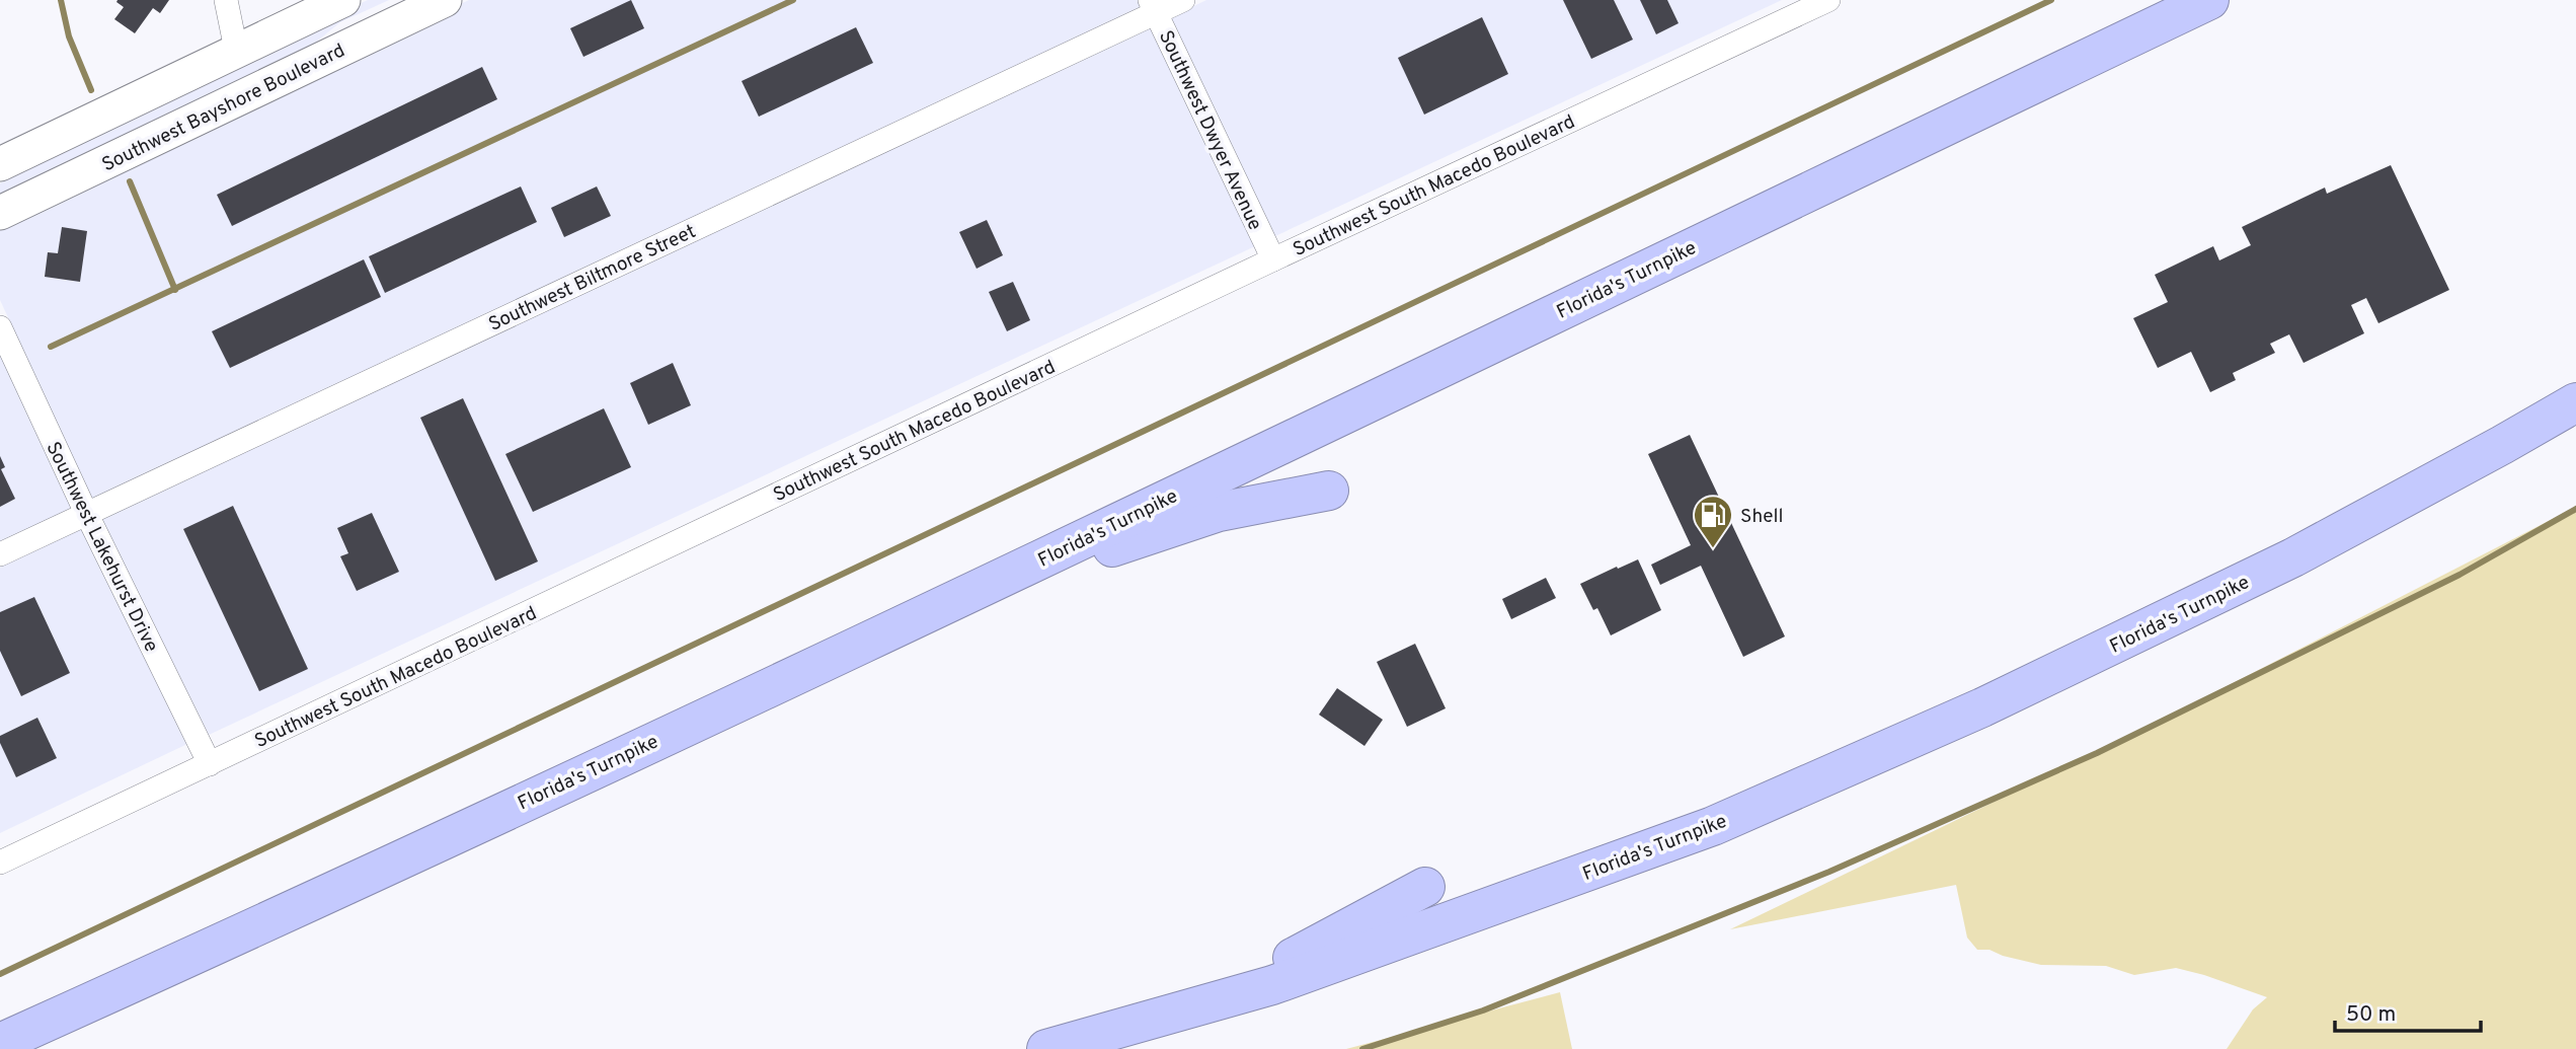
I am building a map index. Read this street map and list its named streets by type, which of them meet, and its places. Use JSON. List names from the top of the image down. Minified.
{"streets":{"highway":["Florida's Turnpike"],"main road":["Southwest Bayshore Boulevard"],"street":["Southwest Dwyer Avenue","Southwest South Macedo Boulevard","Southwest Biltmore Street","Southwest Lakehurst Drive"]},"crossings":[["Southwest Dwyer Avenue","Southwest South Macedo Boulevard"],["Southwest Dwyer Avenue","Southwest Biltmore Street"],["Southwest South Macedo Boulevard","Southwest Lakehurst Drive"],["Southwest Biltmore Street","Southwest Lakehurst Drive"]],"places":{"fuel station":["Shell"]},"scale_bar":"50 m"}
